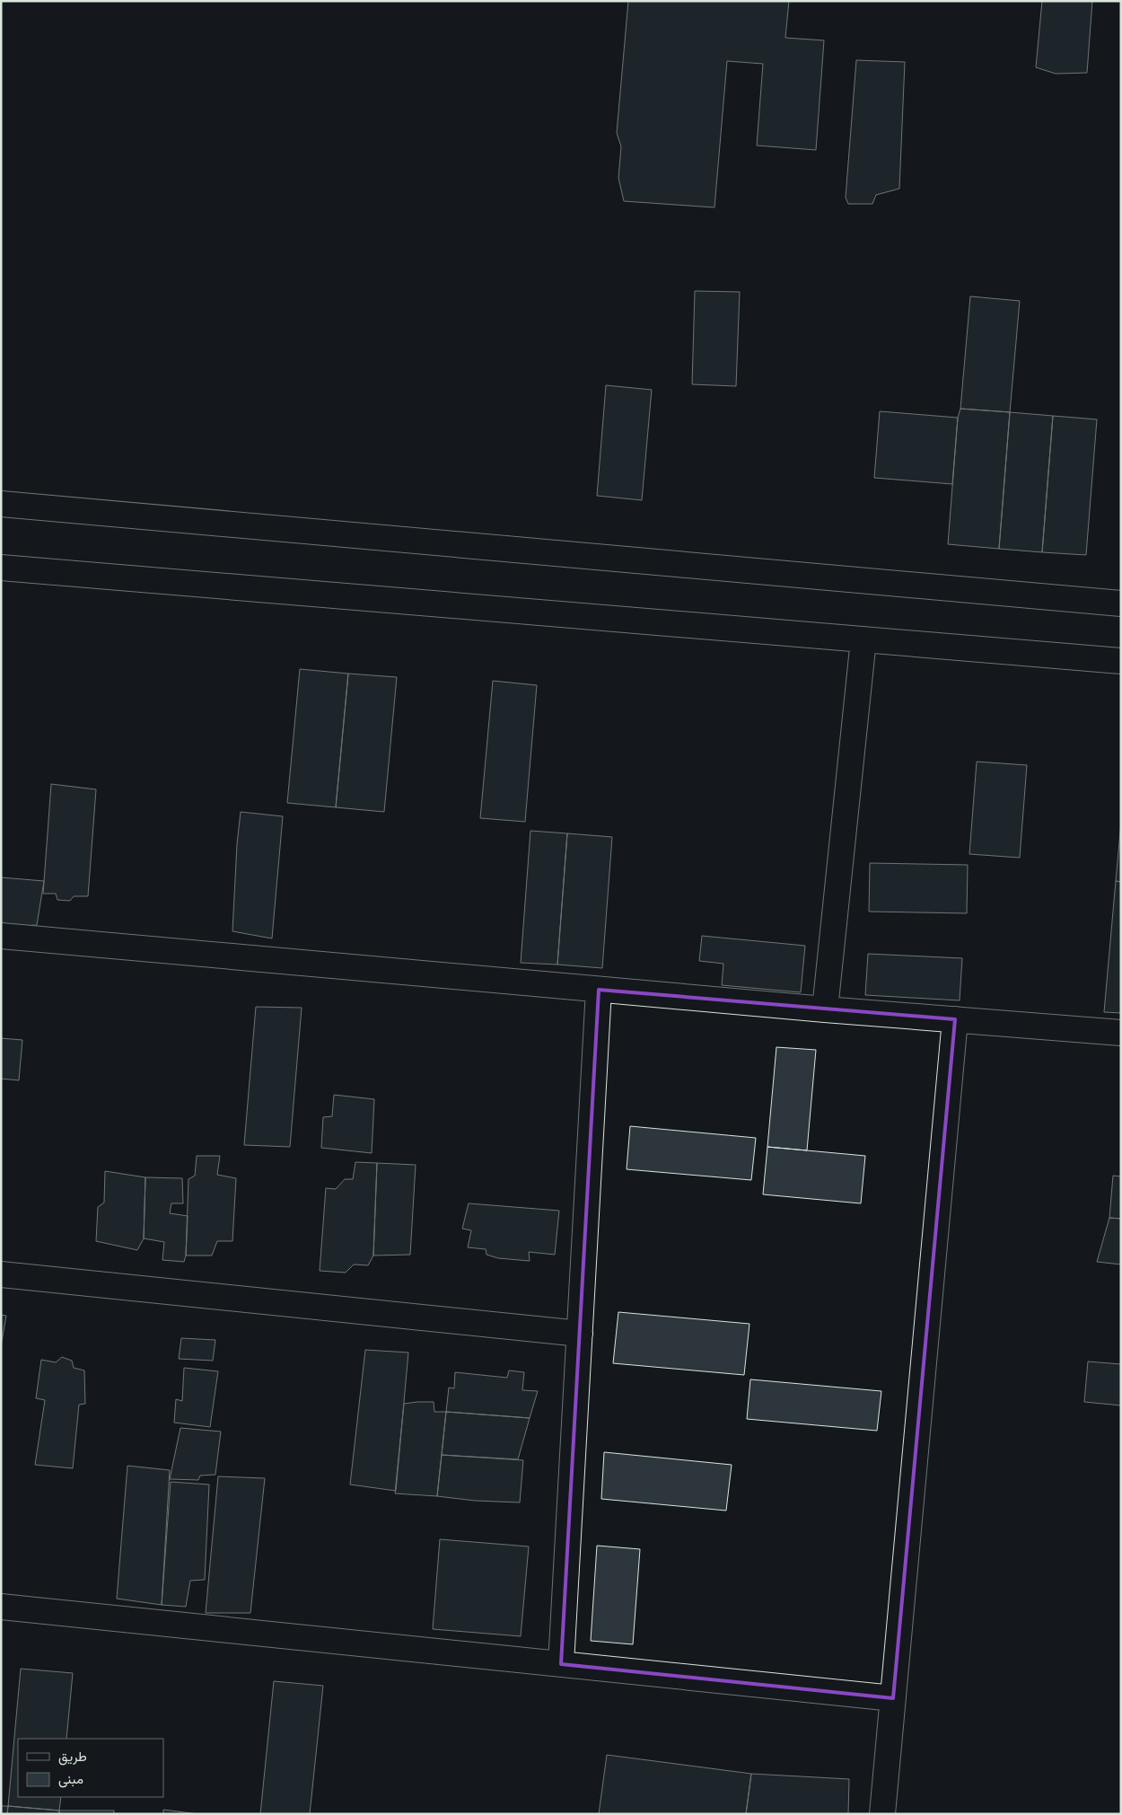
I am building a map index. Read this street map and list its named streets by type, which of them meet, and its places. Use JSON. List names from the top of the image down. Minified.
{"legend":["طريق","مبنى"]}
